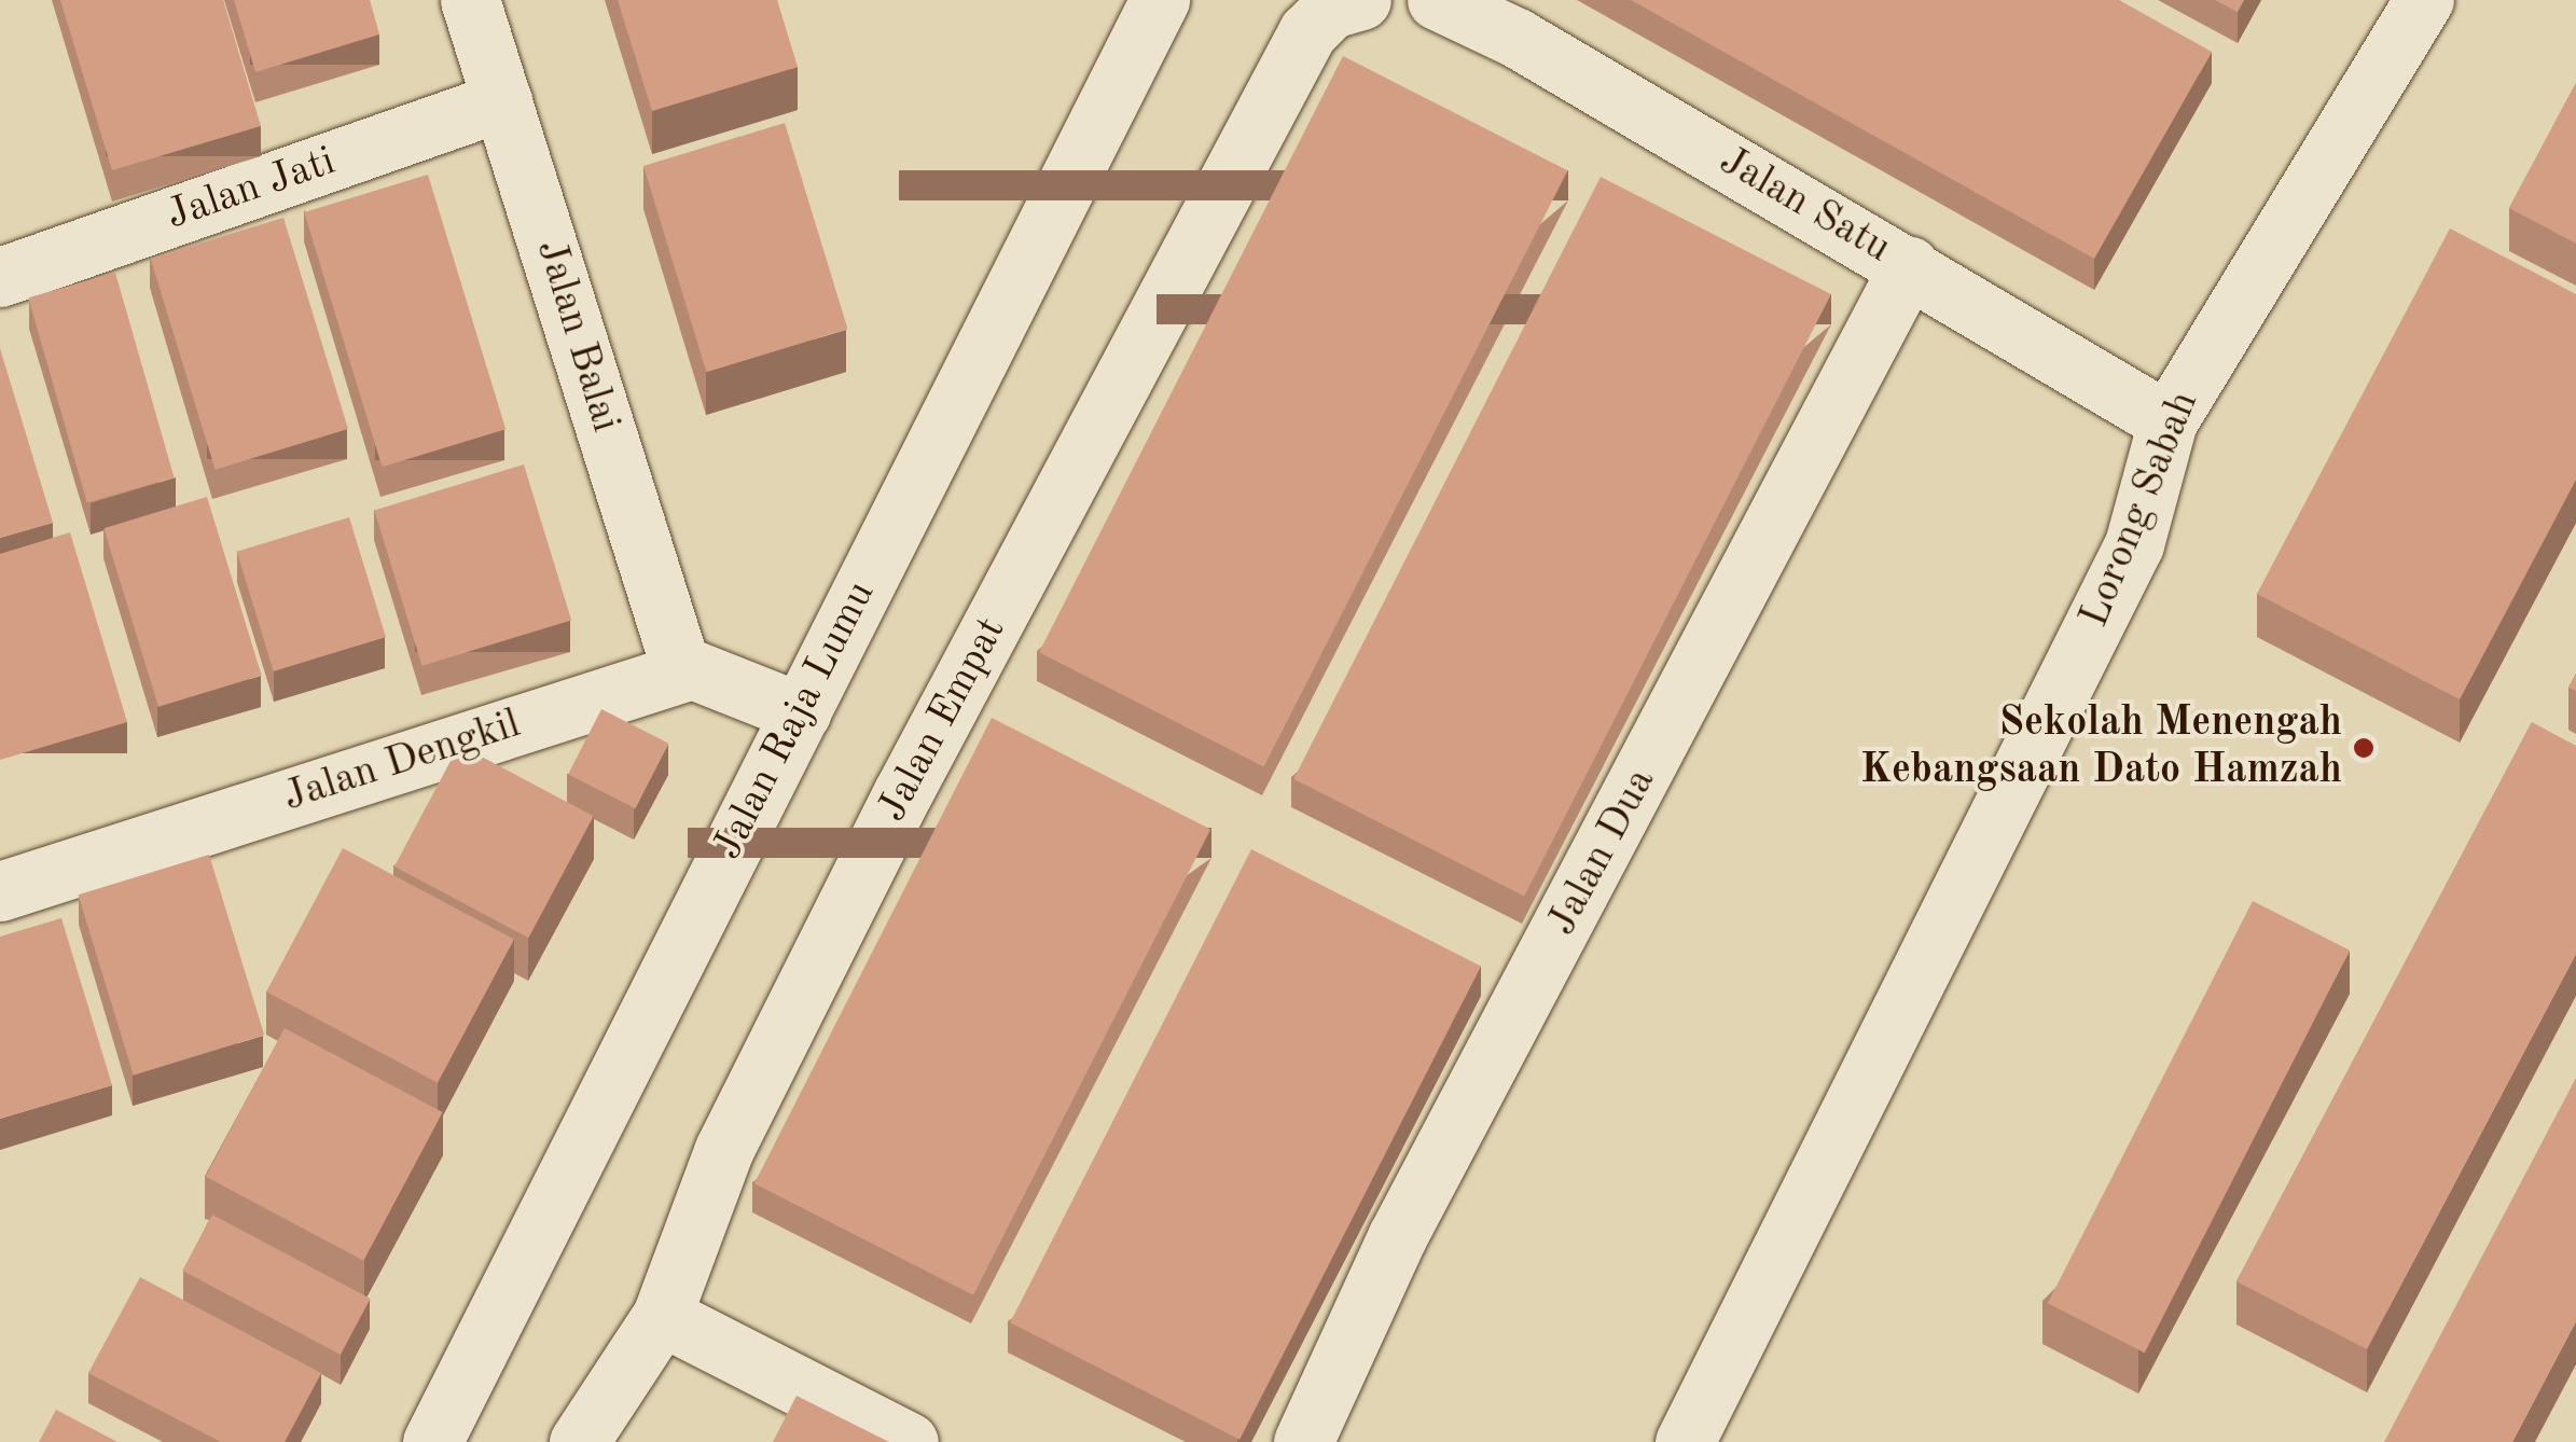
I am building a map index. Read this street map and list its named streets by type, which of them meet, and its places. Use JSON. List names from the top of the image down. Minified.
{"streets":{"street":["Jalan Jati","Jalan Satu","Jalan Balai","Lorong Sabah","Jalan Empat","Jalan Raja Lumu","Jalan Dengkil","Jalan Dua"]},"crossings":[["Jalan Jati","Jalan Balai"],["Jalan Satu","Lorong Sabah"],["Jalan Satu","Jalan Dua"],["Jalan Balai","Jalan Dengkil"]],"places":["Sekolah Menengah Kebangsaan Dato Hamzah"]}
